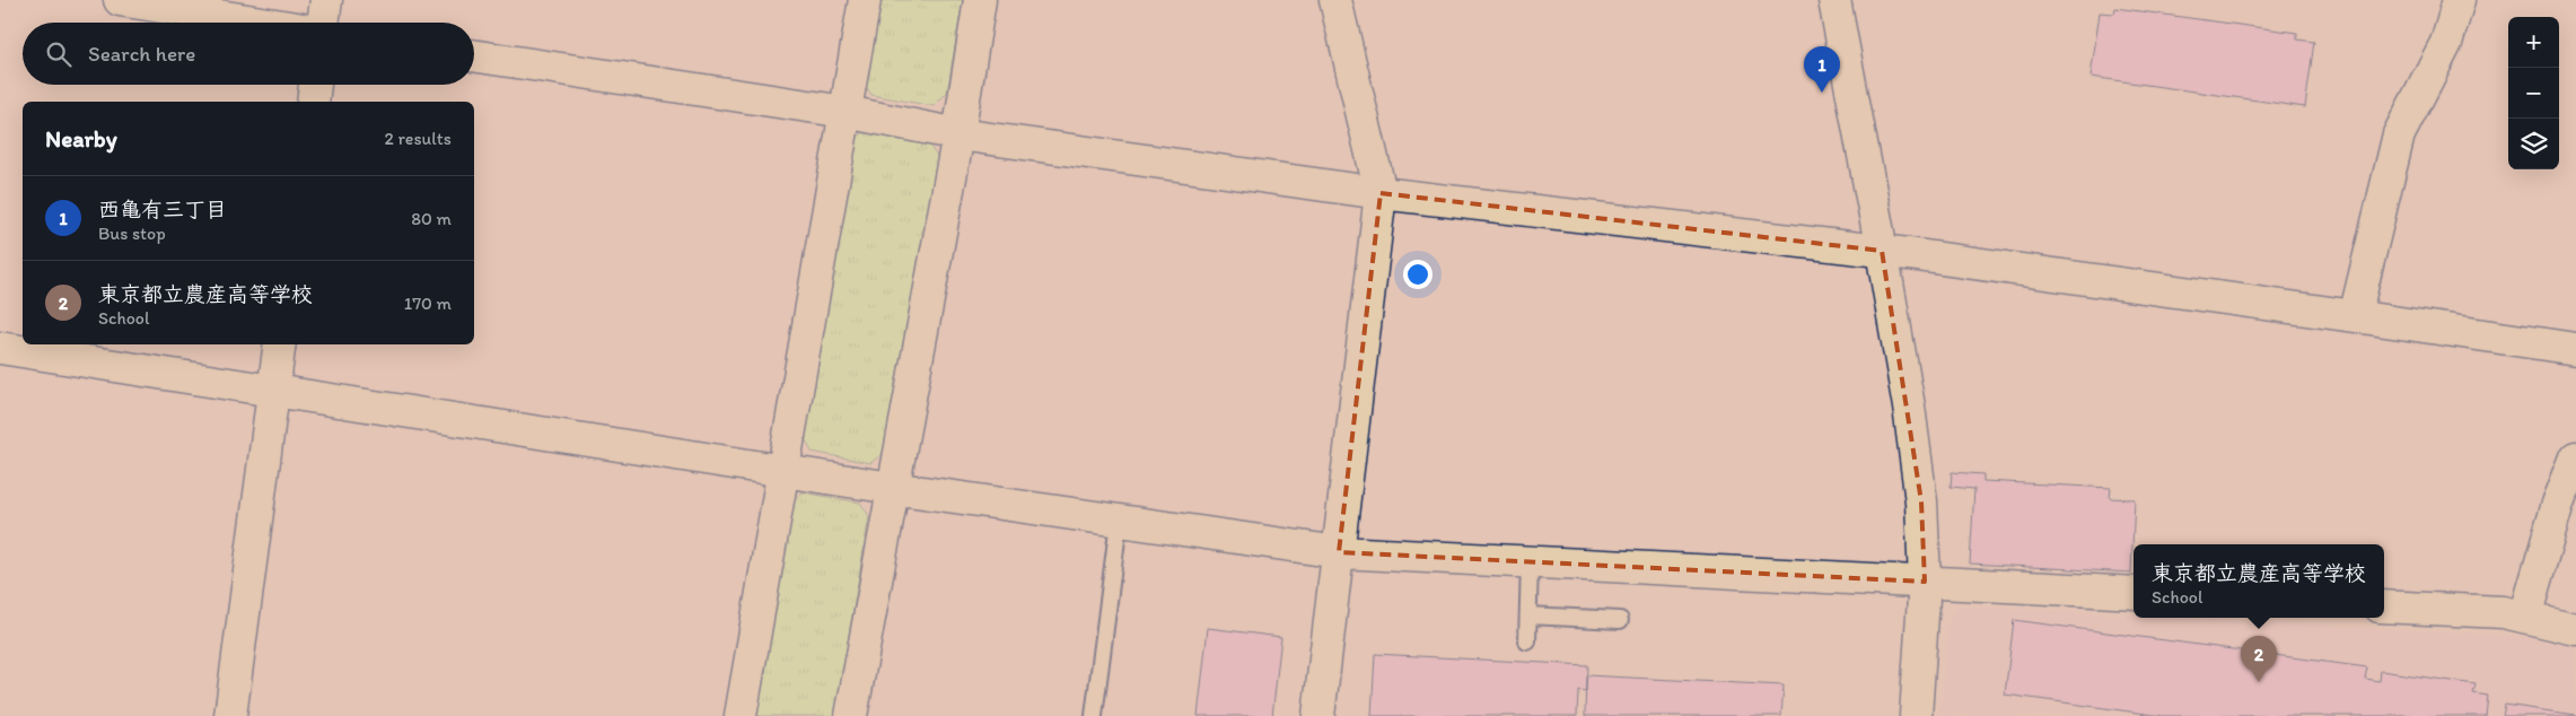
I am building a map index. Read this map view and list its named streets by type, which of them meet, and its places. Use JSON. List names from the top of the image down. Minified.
{"page":{"map_buttons":["+","−"],"search":"Search here","pins":["1","2"],"heading":["Nearby","2 results"],"list":[{"mark":"1","name":"西亀有三丁目","note":"Bus stop","value":"80 m"},{"mark":"2","name":"東京都立農産高等学校","note":"School","value":"170 m"}],"popup":["東京都立農産高等学校","School"]}}
